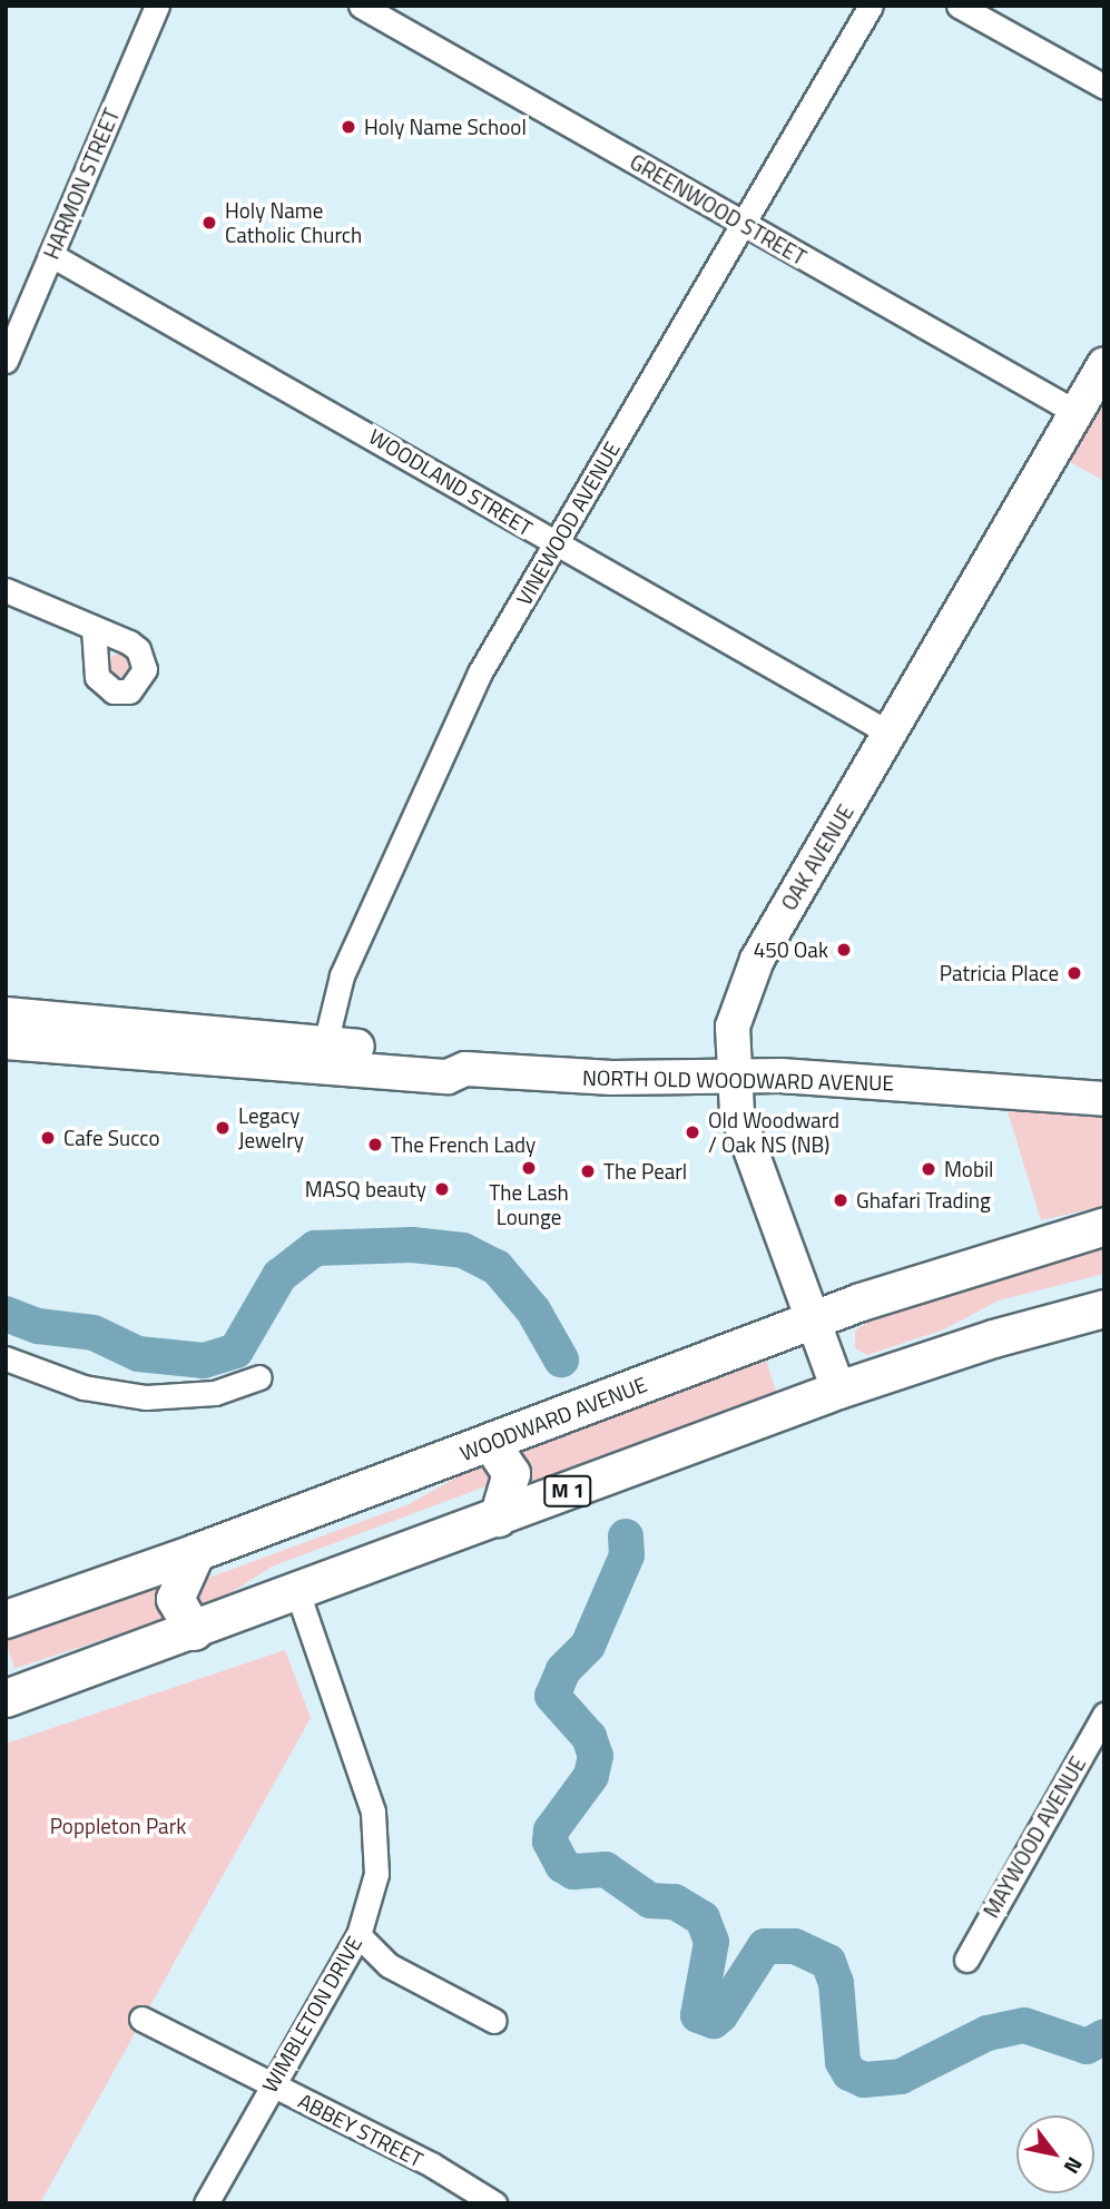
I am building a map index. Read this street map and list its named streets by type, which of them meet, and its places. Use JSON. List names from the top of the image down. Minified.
{"streets":{"main road":["WOODWARD AVENUE","M 1"],"street":["HARMON STREET","GREENWOOD STREET","WOODLAND STREET","VINEWOOD AVENUE","OAK AVENUE","NORTH OLD WOODWARD AVENUE","MAYWOOD AVENUE","WIMBLETON DRIVE","ABBEY STREET"]},"crossings":[["HARMON STREET","WOODLAND STREET"],["GREENWOOD STREET","VINEWOOD AVENUE"],["GREENWOOD STREET","OAK AVENUE"],["WOODLAND STREET","VINEWOOD AVENUE"],["WOODLAND STREET","OAK AVENUE"],["VINEWOOD AVENUE","NORTH OLD WOODWARD AVENUE"],["OAK AVENUE","NORTH OLD WOODWARD AVENUE"],["OAK AVENUE","WOODWARD AVENUE"],["OAK AVENUE","M 1"],["M 1","WIMBLETON DRIVE"],["WIMBLETON DRIVE","ABBEY STREET"]],"parks":["Poppleton Park"],"places":["Holy Name School","Holy Name Catholic Church","450 Oak","Patricia Place","Legacy Jewelry","Old Woodward / Oak NS (NB)","Cafe Succo","The French Lady","The Lash Lounge","Mobil","The Pearl","MASQ beauty","Ghafari Trading"],"north":"bottom right"}
